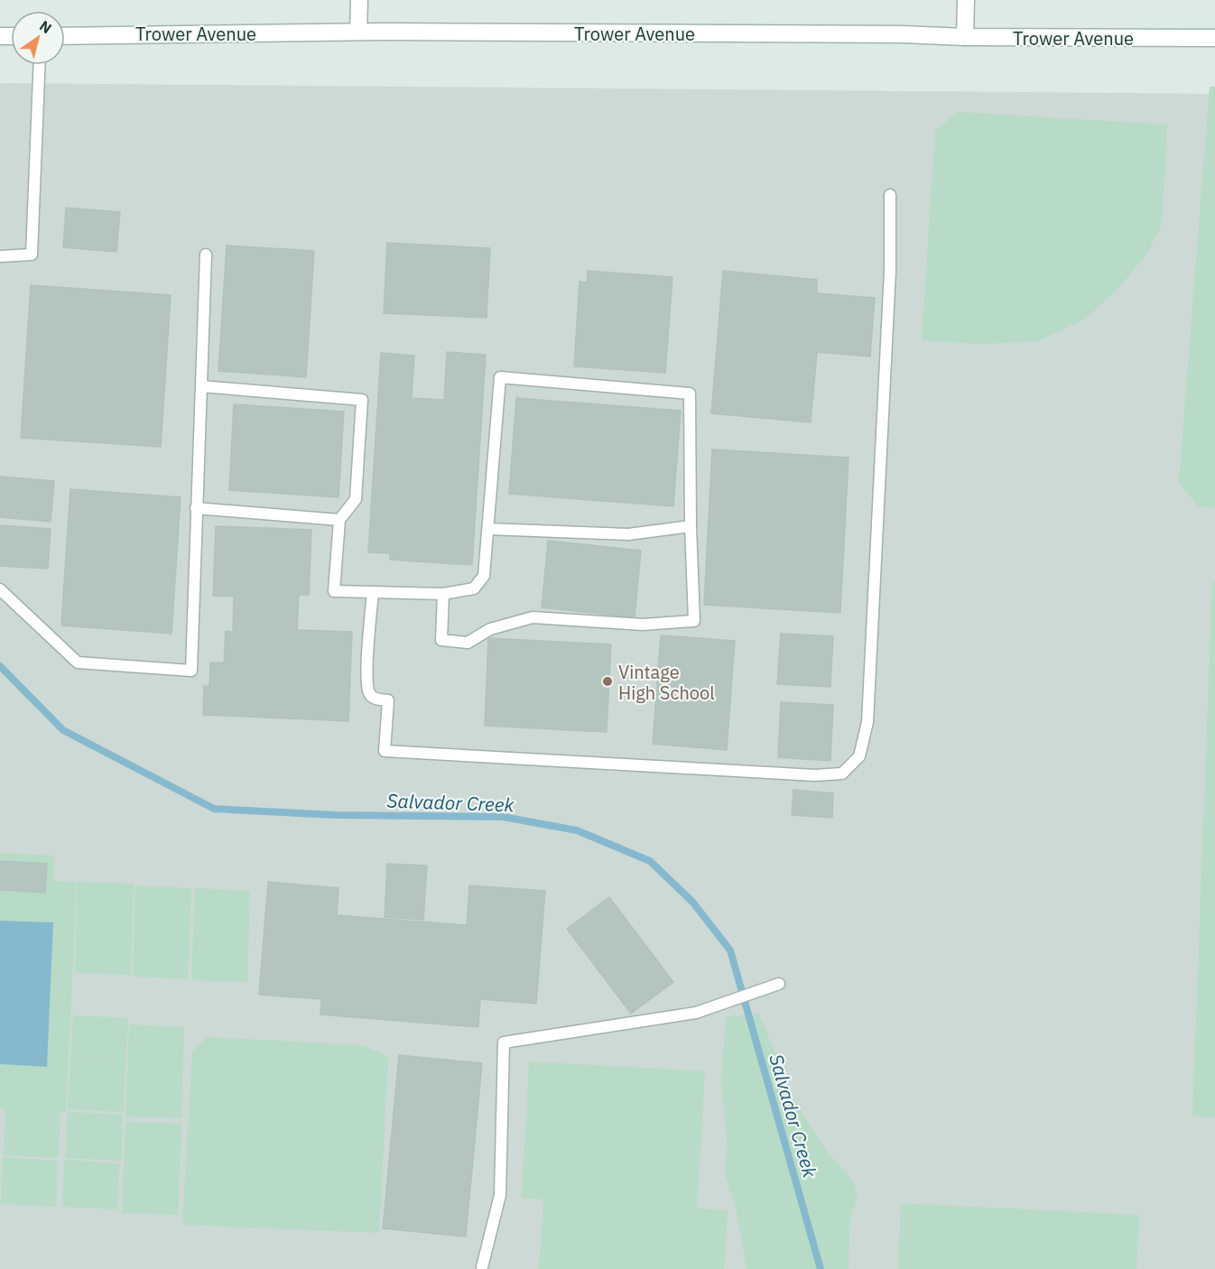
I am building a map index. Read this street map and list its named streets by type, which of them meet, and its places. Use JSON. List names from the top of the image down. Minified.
{"streets":{"street":["Trower Avenue"]},"water":["Salvador Creek"],"places":["Vintage High School"],"north":"top right"}
